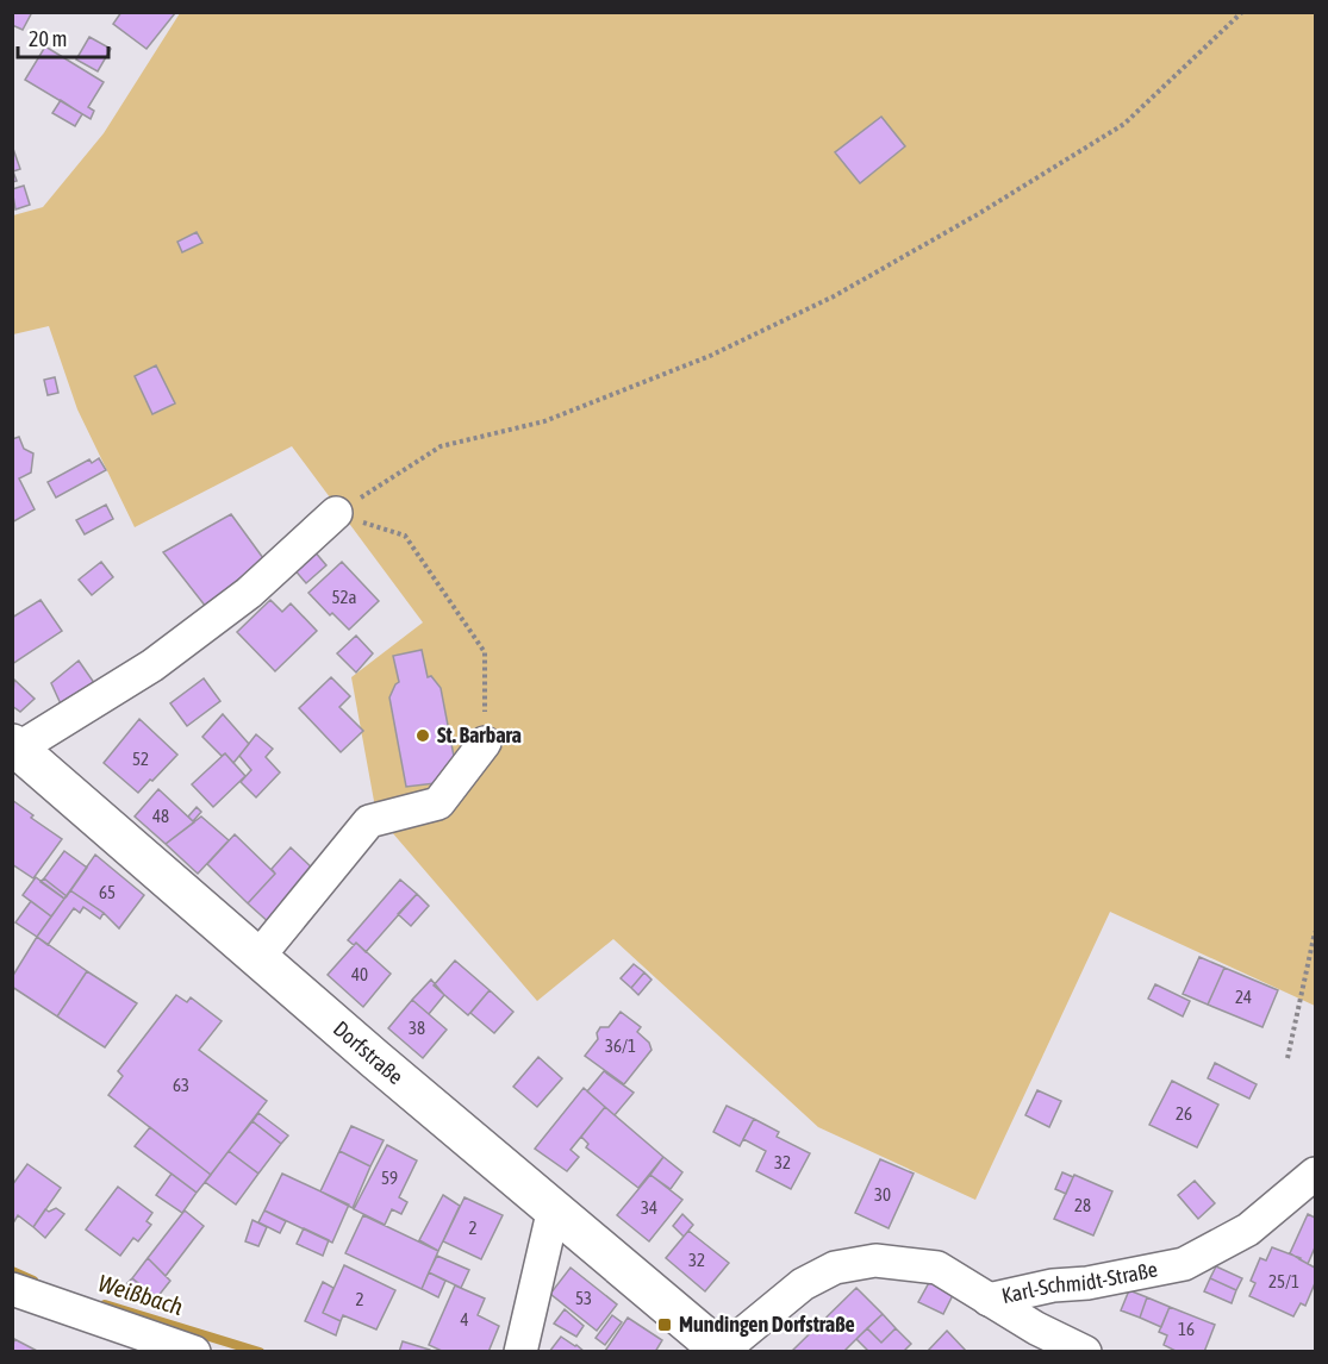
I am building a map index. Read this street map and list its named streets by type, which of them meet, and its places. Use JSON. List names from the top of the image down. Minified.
{"streets":{"street":["Dorfstraße","Karl-Schmidt-Straße"]},"crossings":[["Dorfstraße","Karl-Schmidt-Straße"]],"water":["Weißbach"],"places":{"other":["St. Barbara"],"transit":["Mundingen Dorfstraße"]},"house_numbers":["52a","52","48","65","40","24","38","36/1","63","26","32","59","30","28","34","2","32","25/1","53","2","4","16"],"scale_bar":"20 m"}
